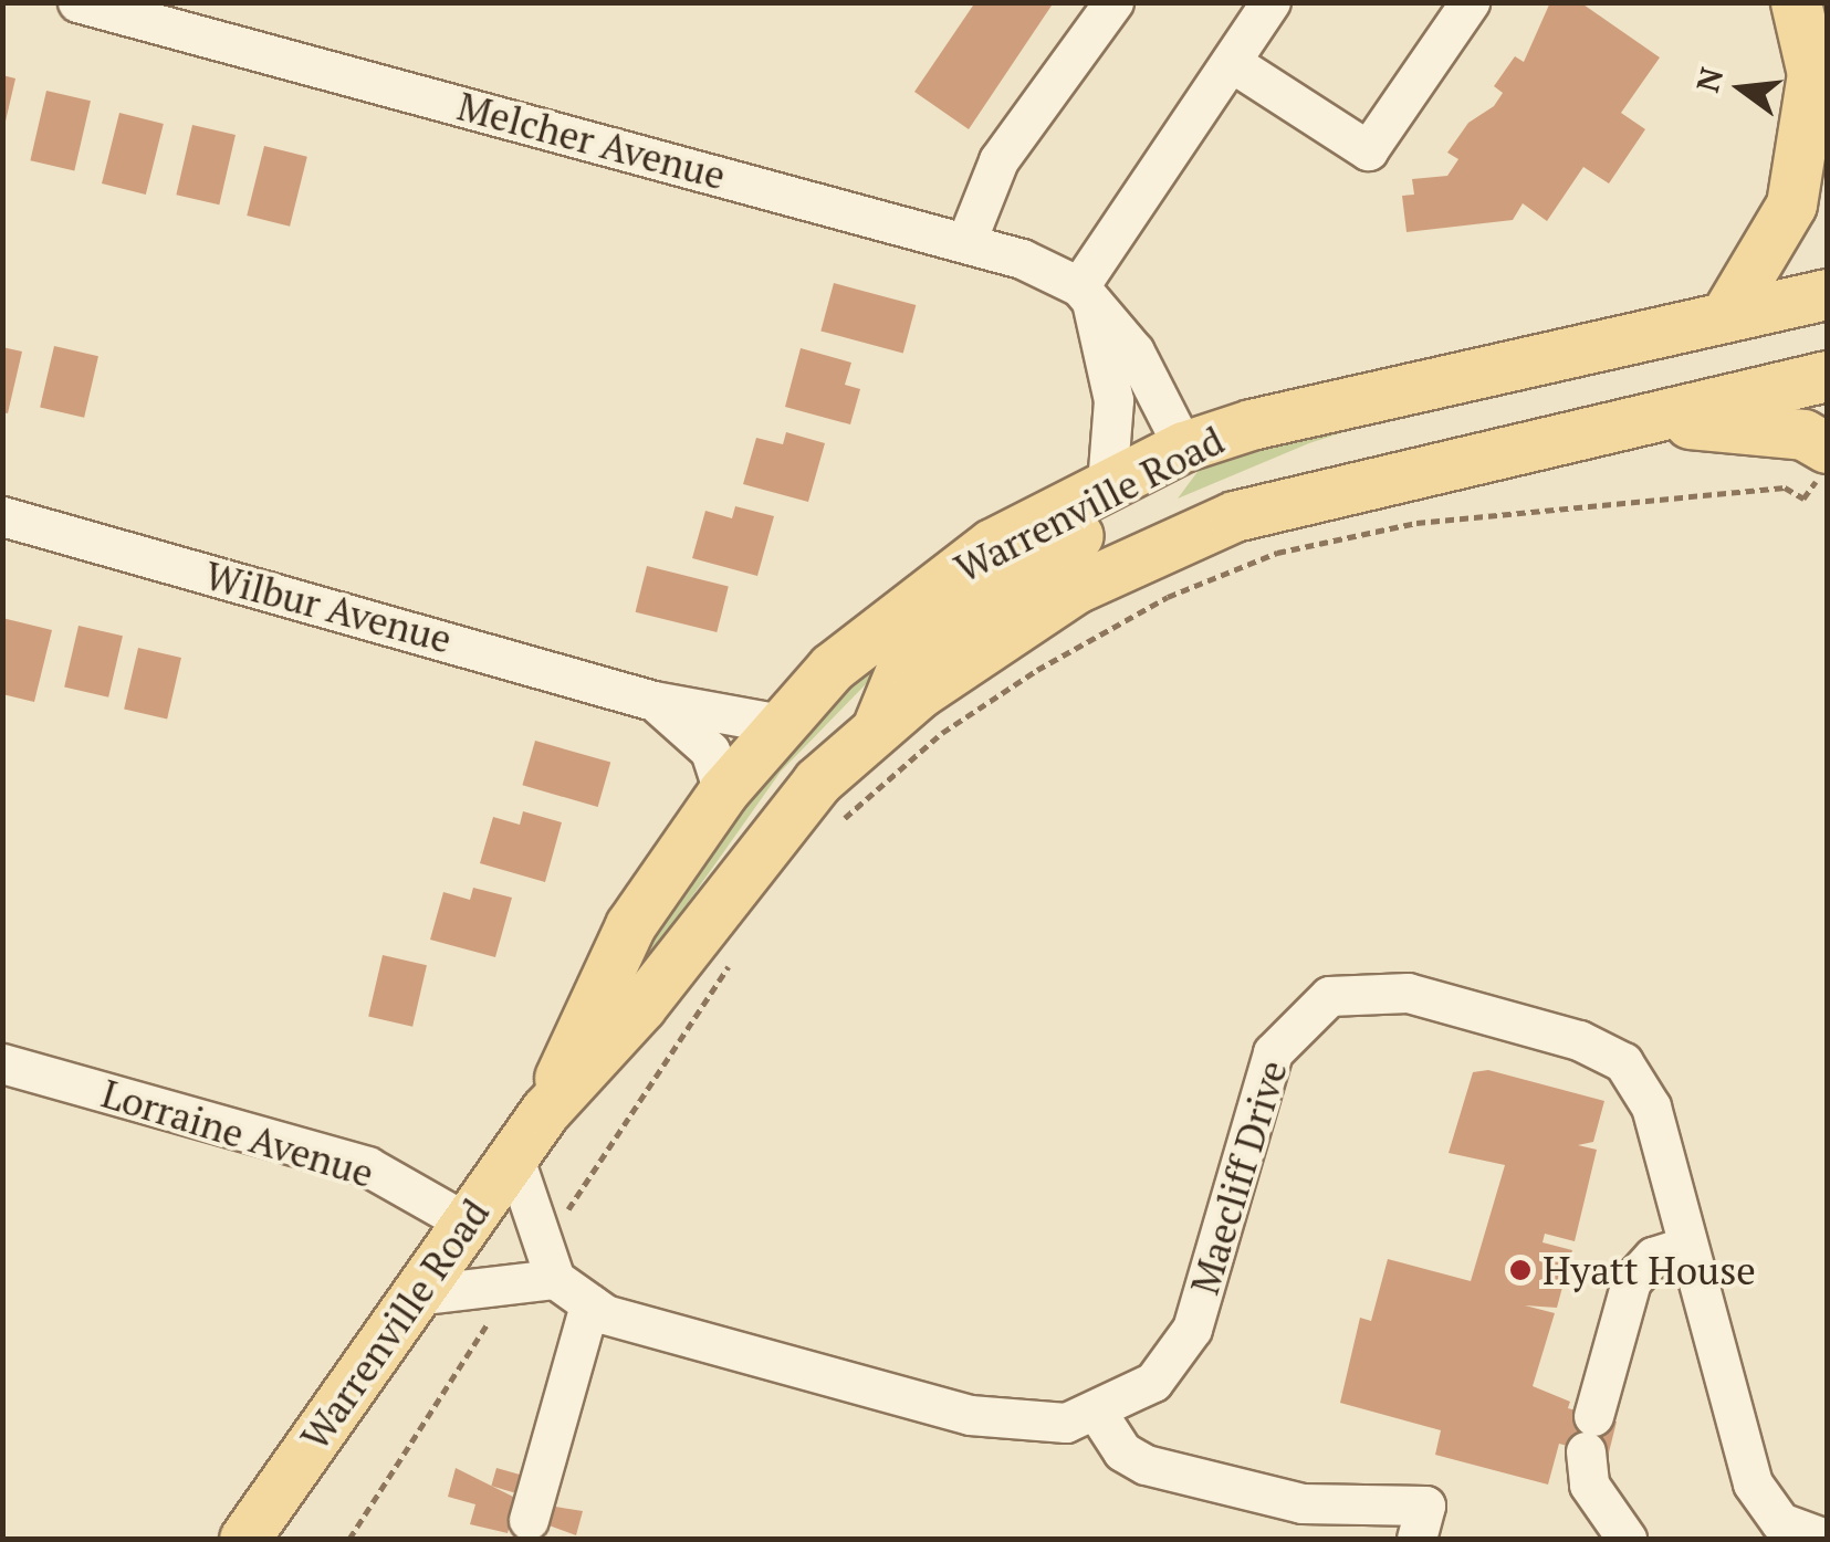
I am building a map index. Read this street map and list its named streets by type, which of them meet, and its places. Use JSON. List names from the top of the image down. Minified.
{"streets":{"main road":["Warrenville Road"],"street":["Melcher Avenue","Wilbur Avenue","Lorraine Avenue","Maecliff Drive"]},"crossings":[["Melcher Avenue","Warrenville Road"],["Warrenville Road","Wilbur Avenue"],["Warrenville Road","Lorraine Avenue"]],"places":["Hyatt House"],"north":"left"}
